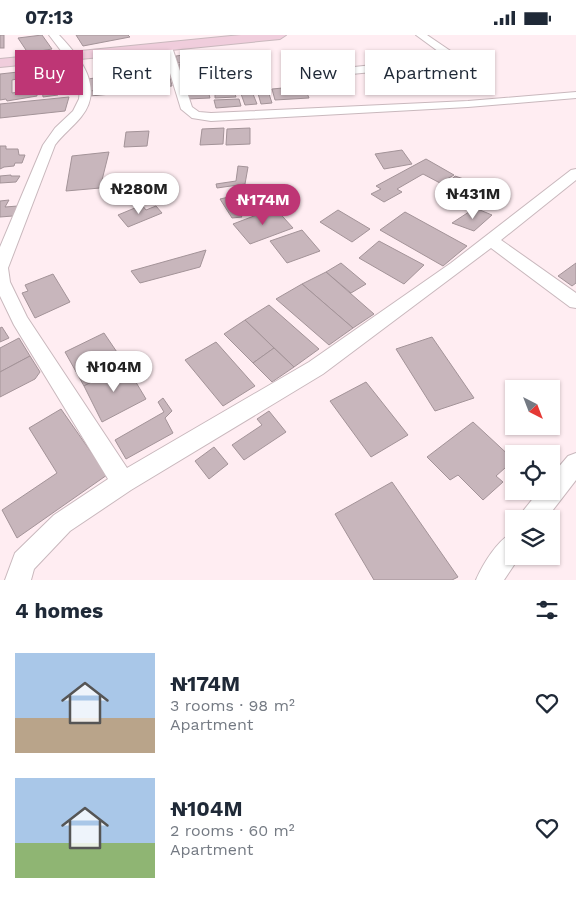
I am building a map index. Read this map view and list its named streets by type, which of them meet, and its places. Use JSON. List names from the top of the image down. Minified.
{"north":"bottom right","page":{"status":"07:13","chip":["Buy","Rent","Filters","New","Apartment"],"price":["₦280M","₦431M","₦174M","₦104M"],"heading":"4 homes","list":[{"name":"₦174M","note":"3 rooms · 98 m² · Apartment"},{"name":"₦104M","note":"2 rooms · 60 m² · Apartment"}]}}
